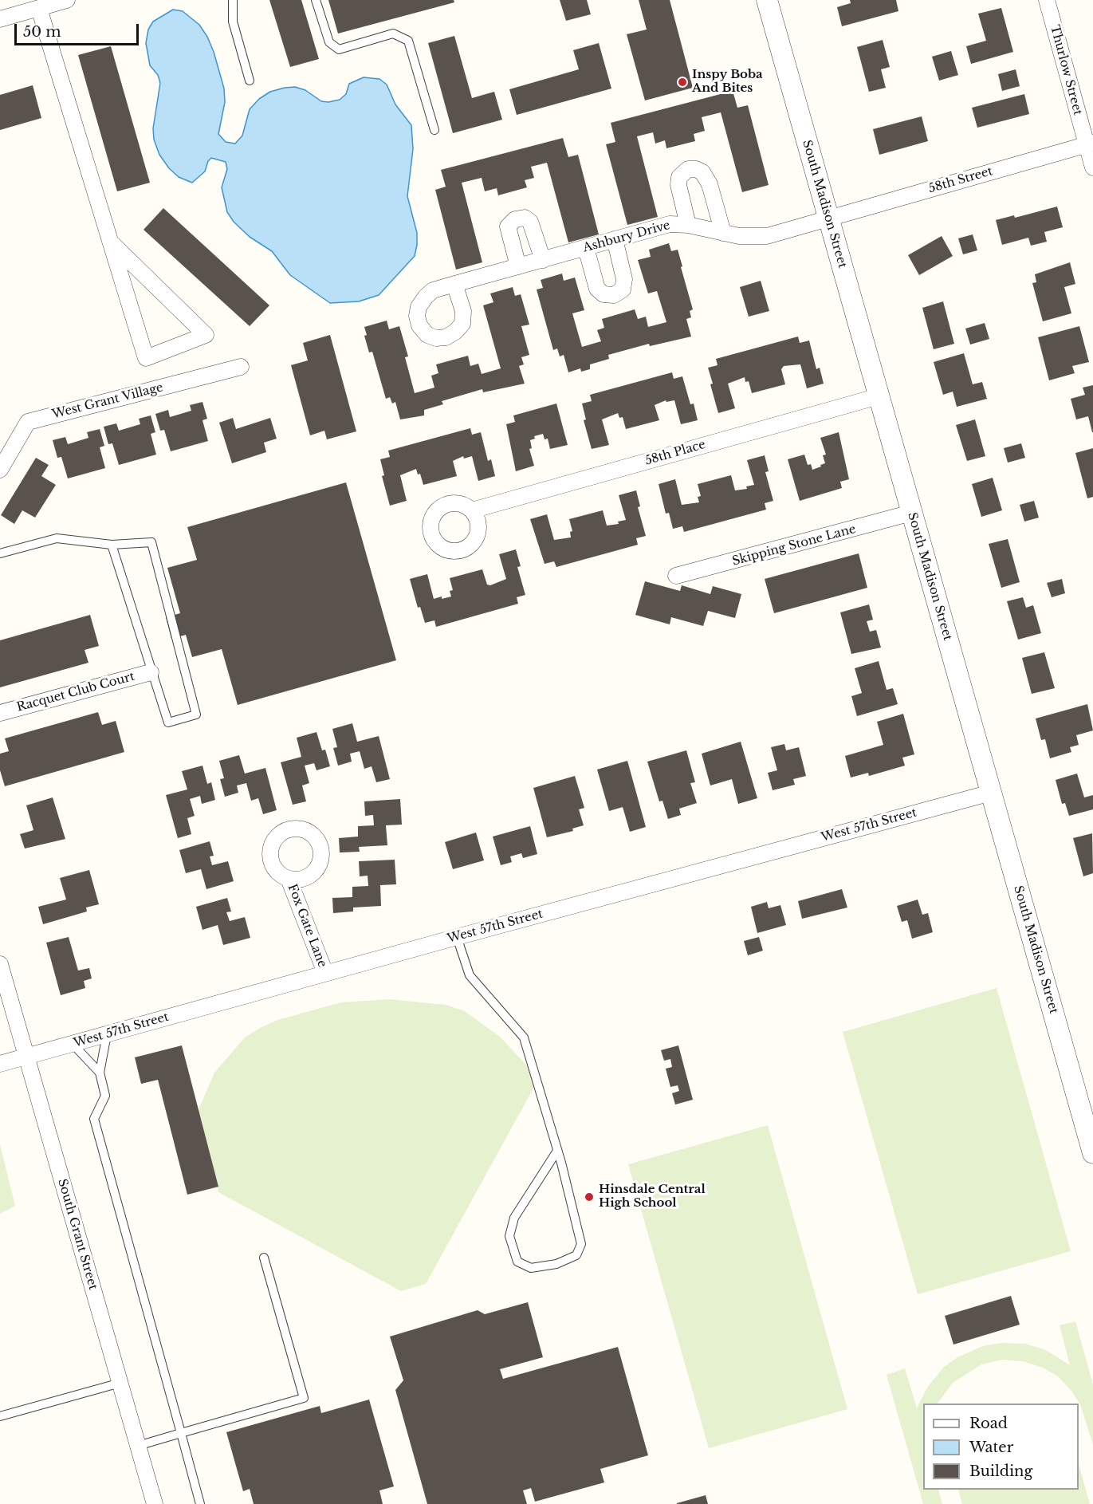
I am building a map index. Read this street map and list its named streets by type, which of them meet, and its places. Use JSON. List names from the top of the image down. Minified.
{"streets":{"street":["Thurlow Street","58th Street","South Madison Street","Ashbury Drive","West Grant Village","58th Place","Skipping Stone Lane","Racquet Club Court","West 57th Street","Fox Gate Lane","South Grant Street"]},"crossings":[["Thurlow Street","58th Street"],["58th Street","South Madison Street"],["58th Street","Ashbury Drive"],["South Madison Street","Ashbury Drive"],["South Madison Street","58th Place"],["South Madison Street","Skipping Stone Lane"],["South Madison Street","West 57th Street"],["West 57th Street","Fox Gate Lane"],["West 57th Street","South Grant Street"]],"places":["Inspy Boba And Bites","Hinsdale Central High School"],"legend":["Road","Water","Building"],"scale_bar":"50 m"}
